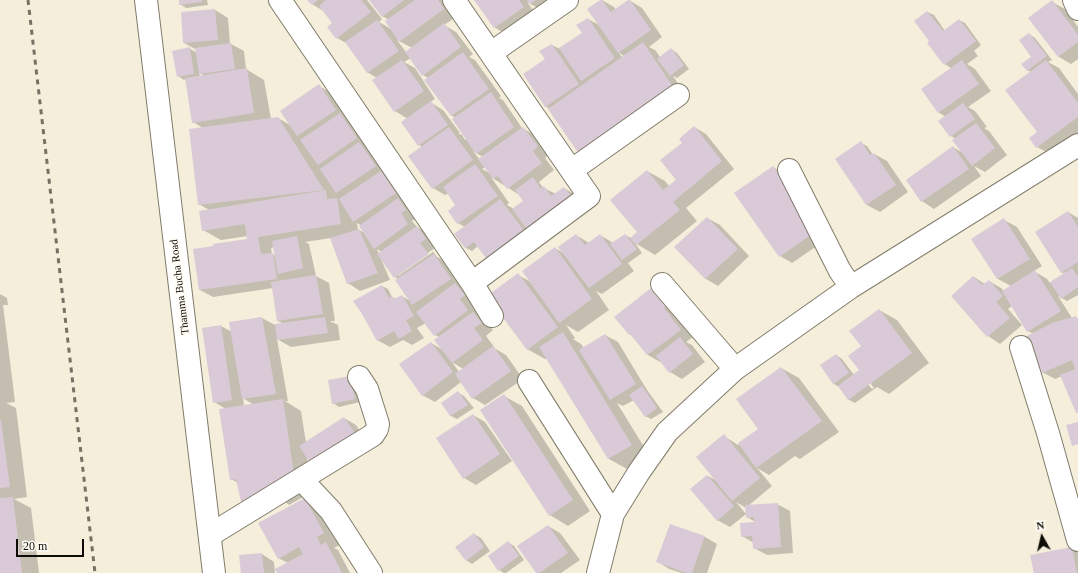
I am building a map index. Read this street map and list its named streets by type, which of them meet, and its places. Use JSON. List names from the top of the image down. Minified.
{"streets":{"street":["Thamma Bucha Road"]},"scale_bar":"20 m","north":"top"}
